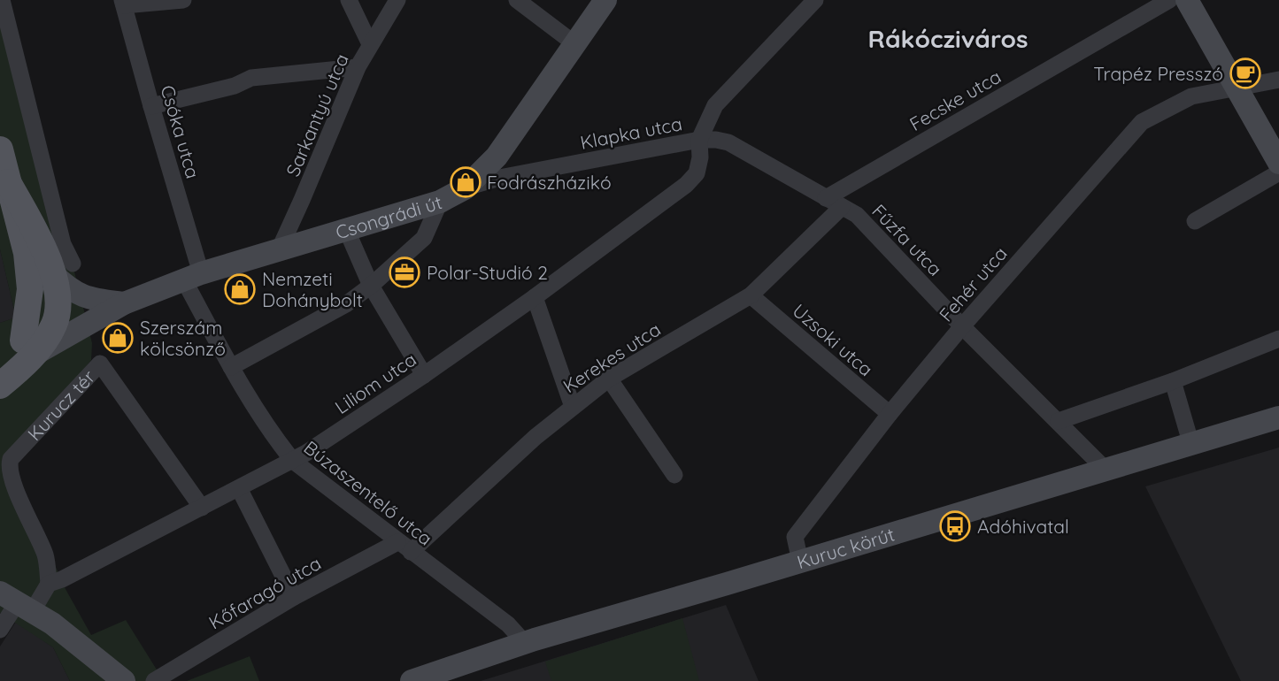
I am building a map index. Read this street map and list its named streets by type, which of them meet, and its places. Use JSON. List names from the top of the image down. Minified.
{"streets":{"street":["Fecske utca","Sarkantyú utca","Csóka utca","Klapka utca","Csongrádi út","Fűzfa utca","Fehér utca","Uzsoki utca","Kerekes utca","Liliom utca","Kurucz tér","Búzaszentelő utca","Kuruc körút","Kőfaragó utca"]},"crossings":[["Fecske utca","Fűzfa utca"],["Sarkantyú utca","Csongrádi út"],["Csóka utca","Csongrádi út"],["Csóka utca","Búzaszentelő utca"],["Klapka utca","Csongrádi út"],["Klapka utca","Fűzfa utca"],["Klapka utca","Liliom utca"],["Csongrádi út","Búzaszentelő utca"],["Fűzfa utca","Fehér utca"],["Fűzfa utca","Kerekes utca"],["Fűzfa utca","Liliom utca"],["Fűzfa utca","Kuruc körút"],["Fehér utca","Uzsoki utca"],["Fehér utca","Kuruc körút"],["Uzsoki utca","Kerekes utca"],["Kerekes utca","Búzaszentelő utca"],["Kerekes utca","Kőfaragó utca"],["Liliom utca","Kurucz tér"],["Liliom utca","Búzaszentelő utca"],["Búzaszentelő utca","Kuruc körút"],["Búzaszentelő utca","Kőfaragó utca"]],"districts":["Rákócziváros"],"places":{"cafe":["Trapéz Presszó"],"shop":["Fodrászházikó","Nemzeti Dohánybolt","Szerszám kölcsönző"],"office":["Polar-Studió 2"],"bus stop":["Adóhivatal"]}}
